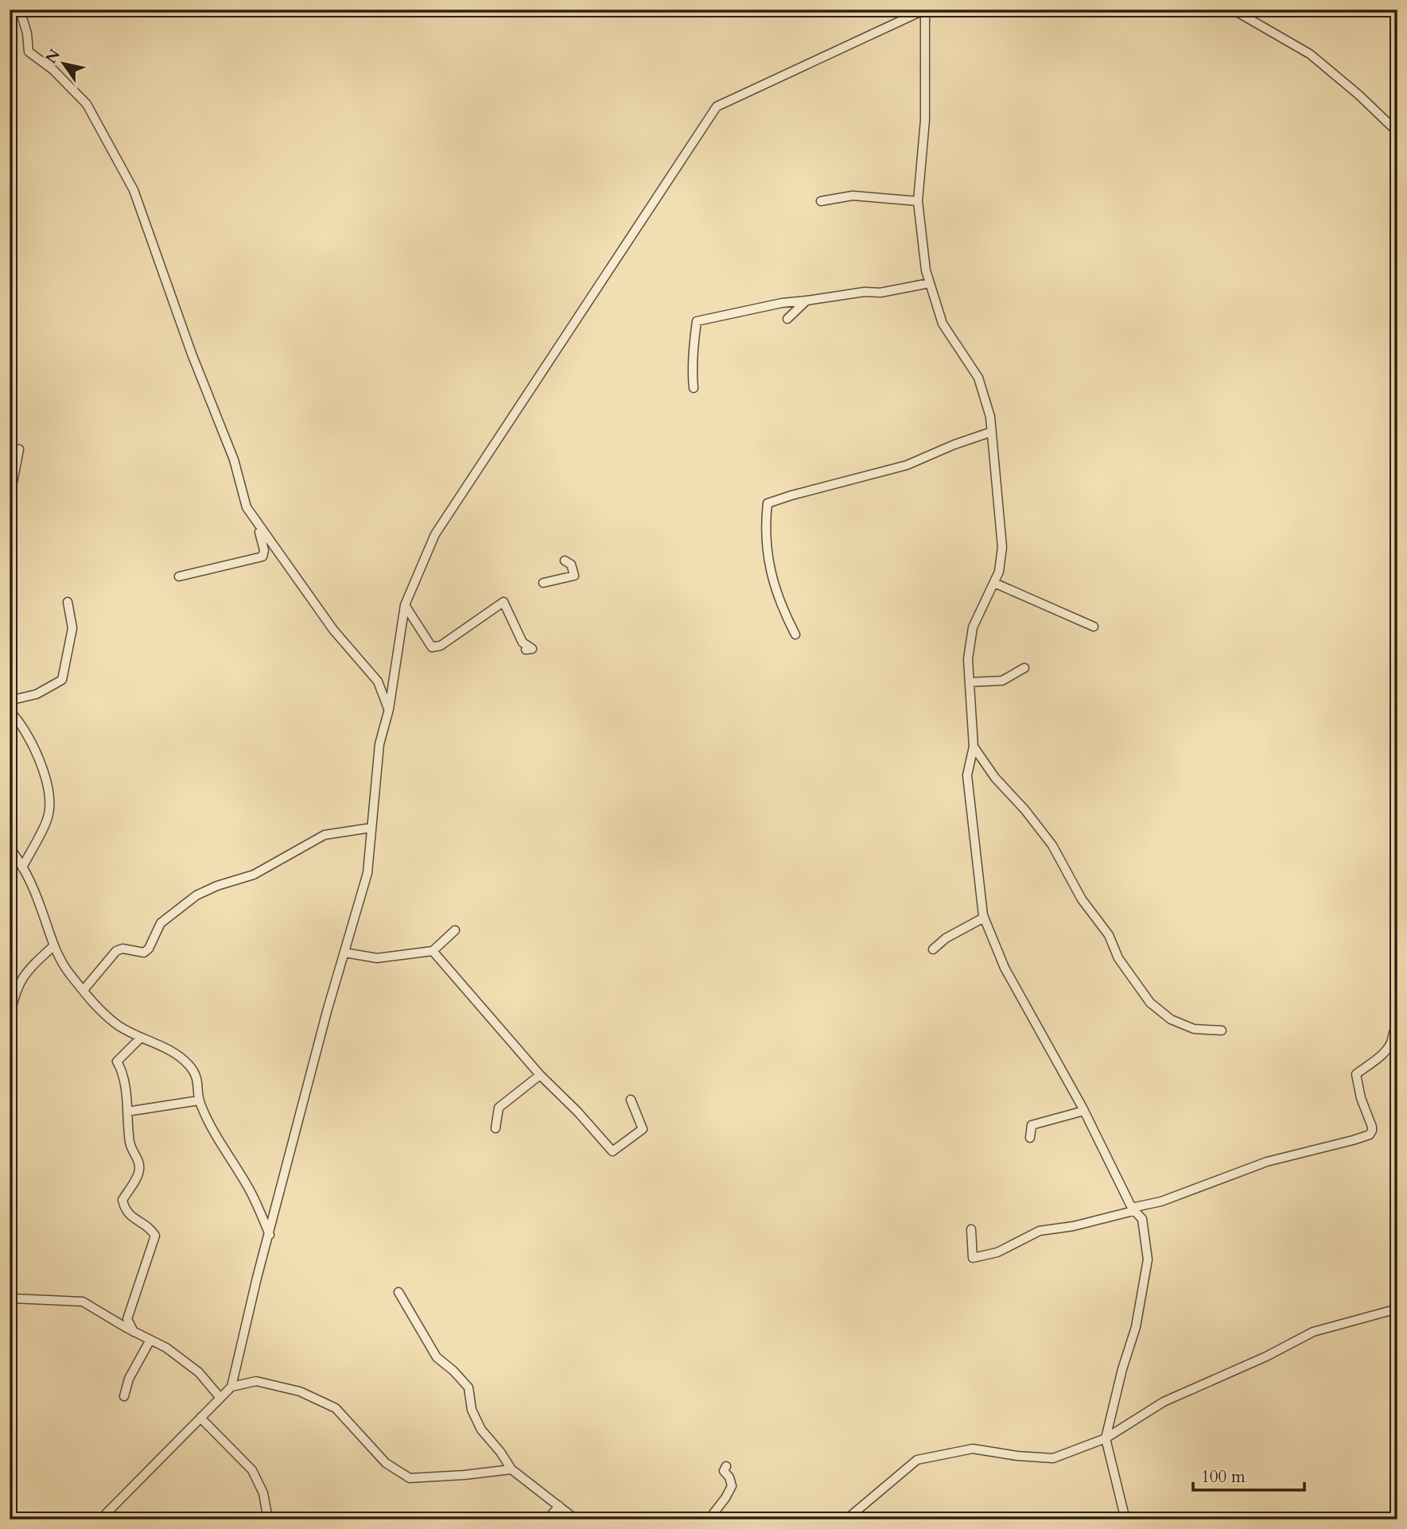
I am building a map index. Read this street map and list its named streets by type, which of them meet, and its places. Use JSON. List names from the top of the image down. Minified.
{"scale_bar":"100 m","north":"top left"}
